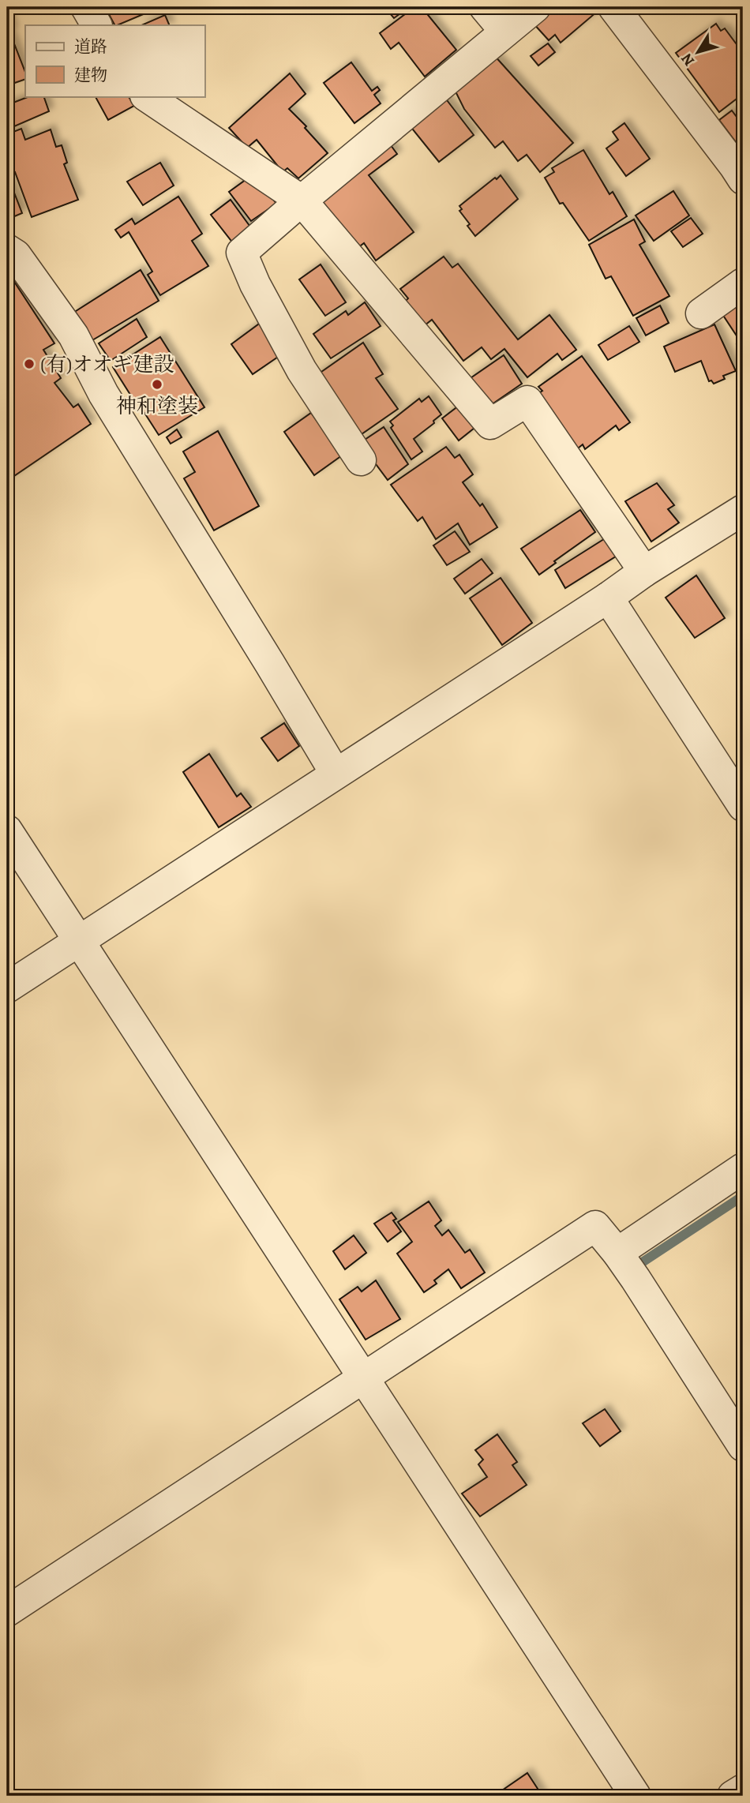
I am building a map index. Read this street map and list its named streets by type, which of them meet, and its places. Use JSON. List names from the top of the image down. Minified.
{"places":["(有)オオギ建設","神和塗装"],"legend":["道路","建物"],"north":"bottom left"}
